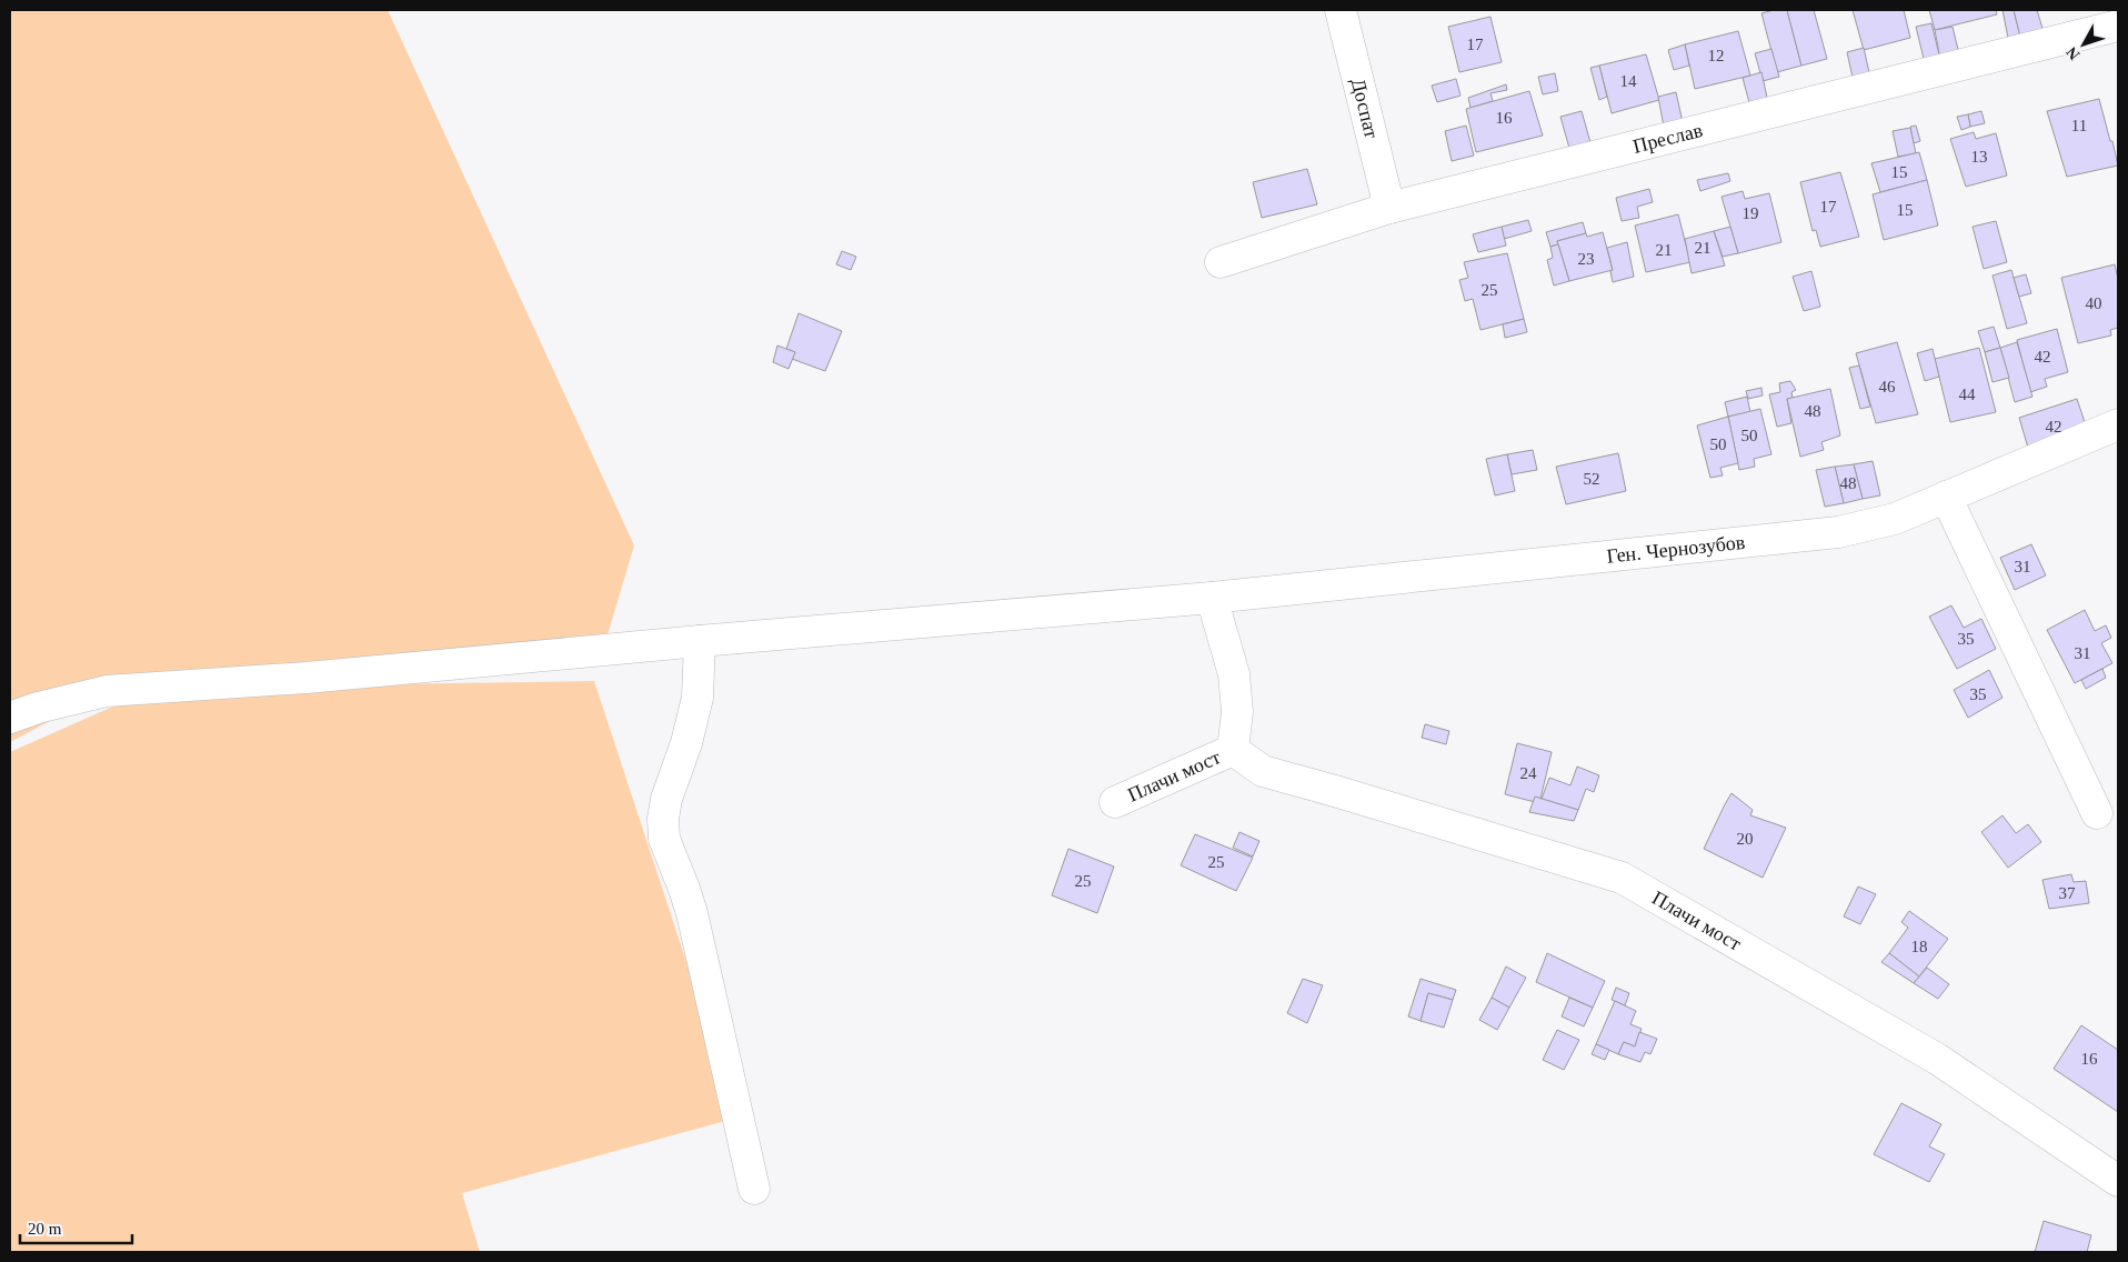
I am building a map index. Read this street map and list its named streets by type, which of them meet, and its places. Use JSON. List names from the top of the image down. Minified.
{"streets":{"street":["Доспат","Преслав","Ген. Чернозубов","Плачи мост"]},"crossings":[["Доспат","Преслав"],["Ген. Чернозубов","Плачи мост"]],"house_numbers":["17","12","14","16","11","13","15","17","15","19","21","21","23","25","40","42","46","44","48","42","50","50","52","48","31","35","31","35","24","20","25","25","37","18","16"],"scale_bar":"20 m","north":"bottom left"}
